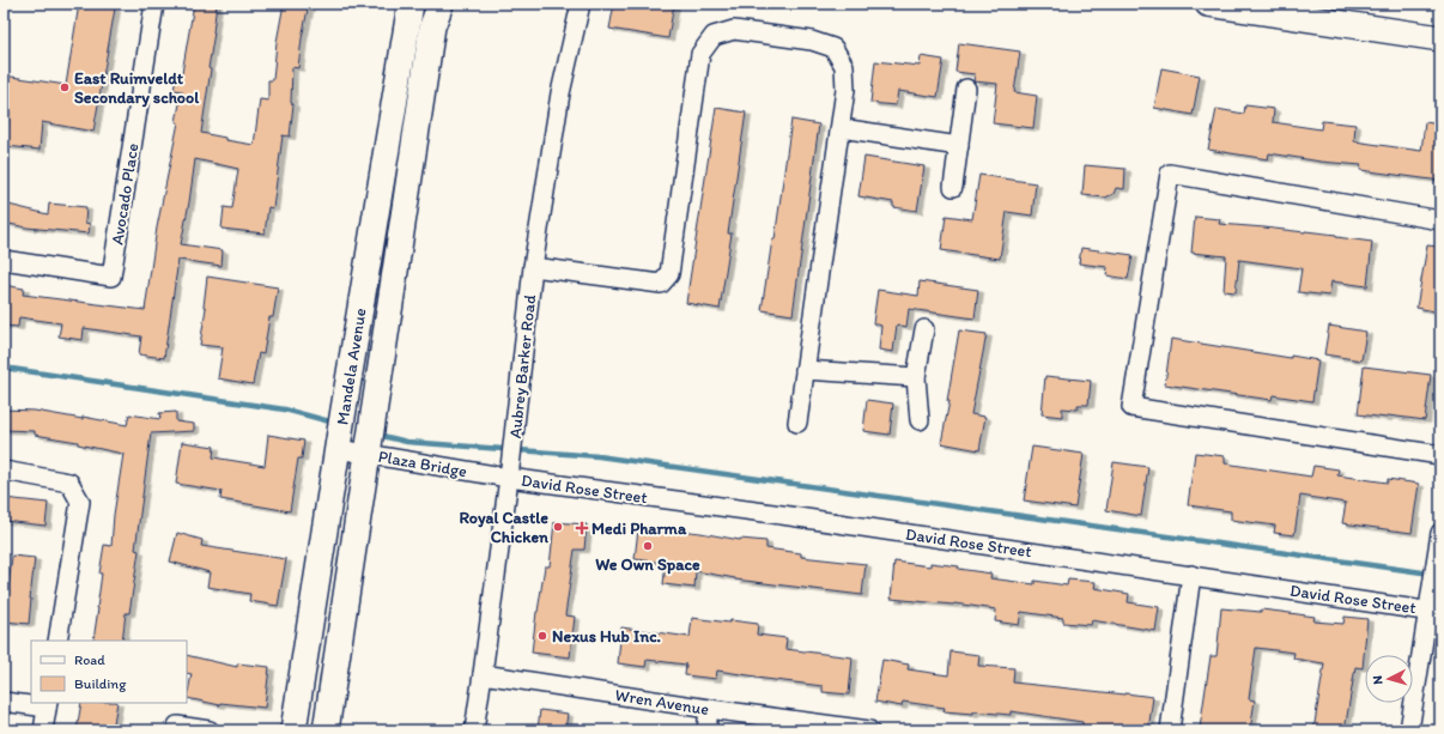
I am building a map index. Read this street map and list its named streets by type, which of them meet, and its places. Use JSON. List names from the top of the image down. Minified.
{"streets":{"main road":["Mandela Avenue"],"street":["Avocado Place","Aubrey Barker Road","Plaza Bridge","David Rose Street","Wren Avenue"]},"crossings":[["Mandela Avenue","Plaza Bridge"],["Aubrey Barker Road","Plaza Bridge"],["Aubrey Barker Road","David Rose Street"],["Aubrey Barker Road","Wren Avenue"],["Plaza Bridge","David Rose Street"]],"places":{"other":["East Ruimveldt Secondary school","Royal Castle Chicken","We Own Space","Nexus Hub Inc."],"health":["Medi Pharma"]},"legend":["Road","Building"],"north":"left"}
